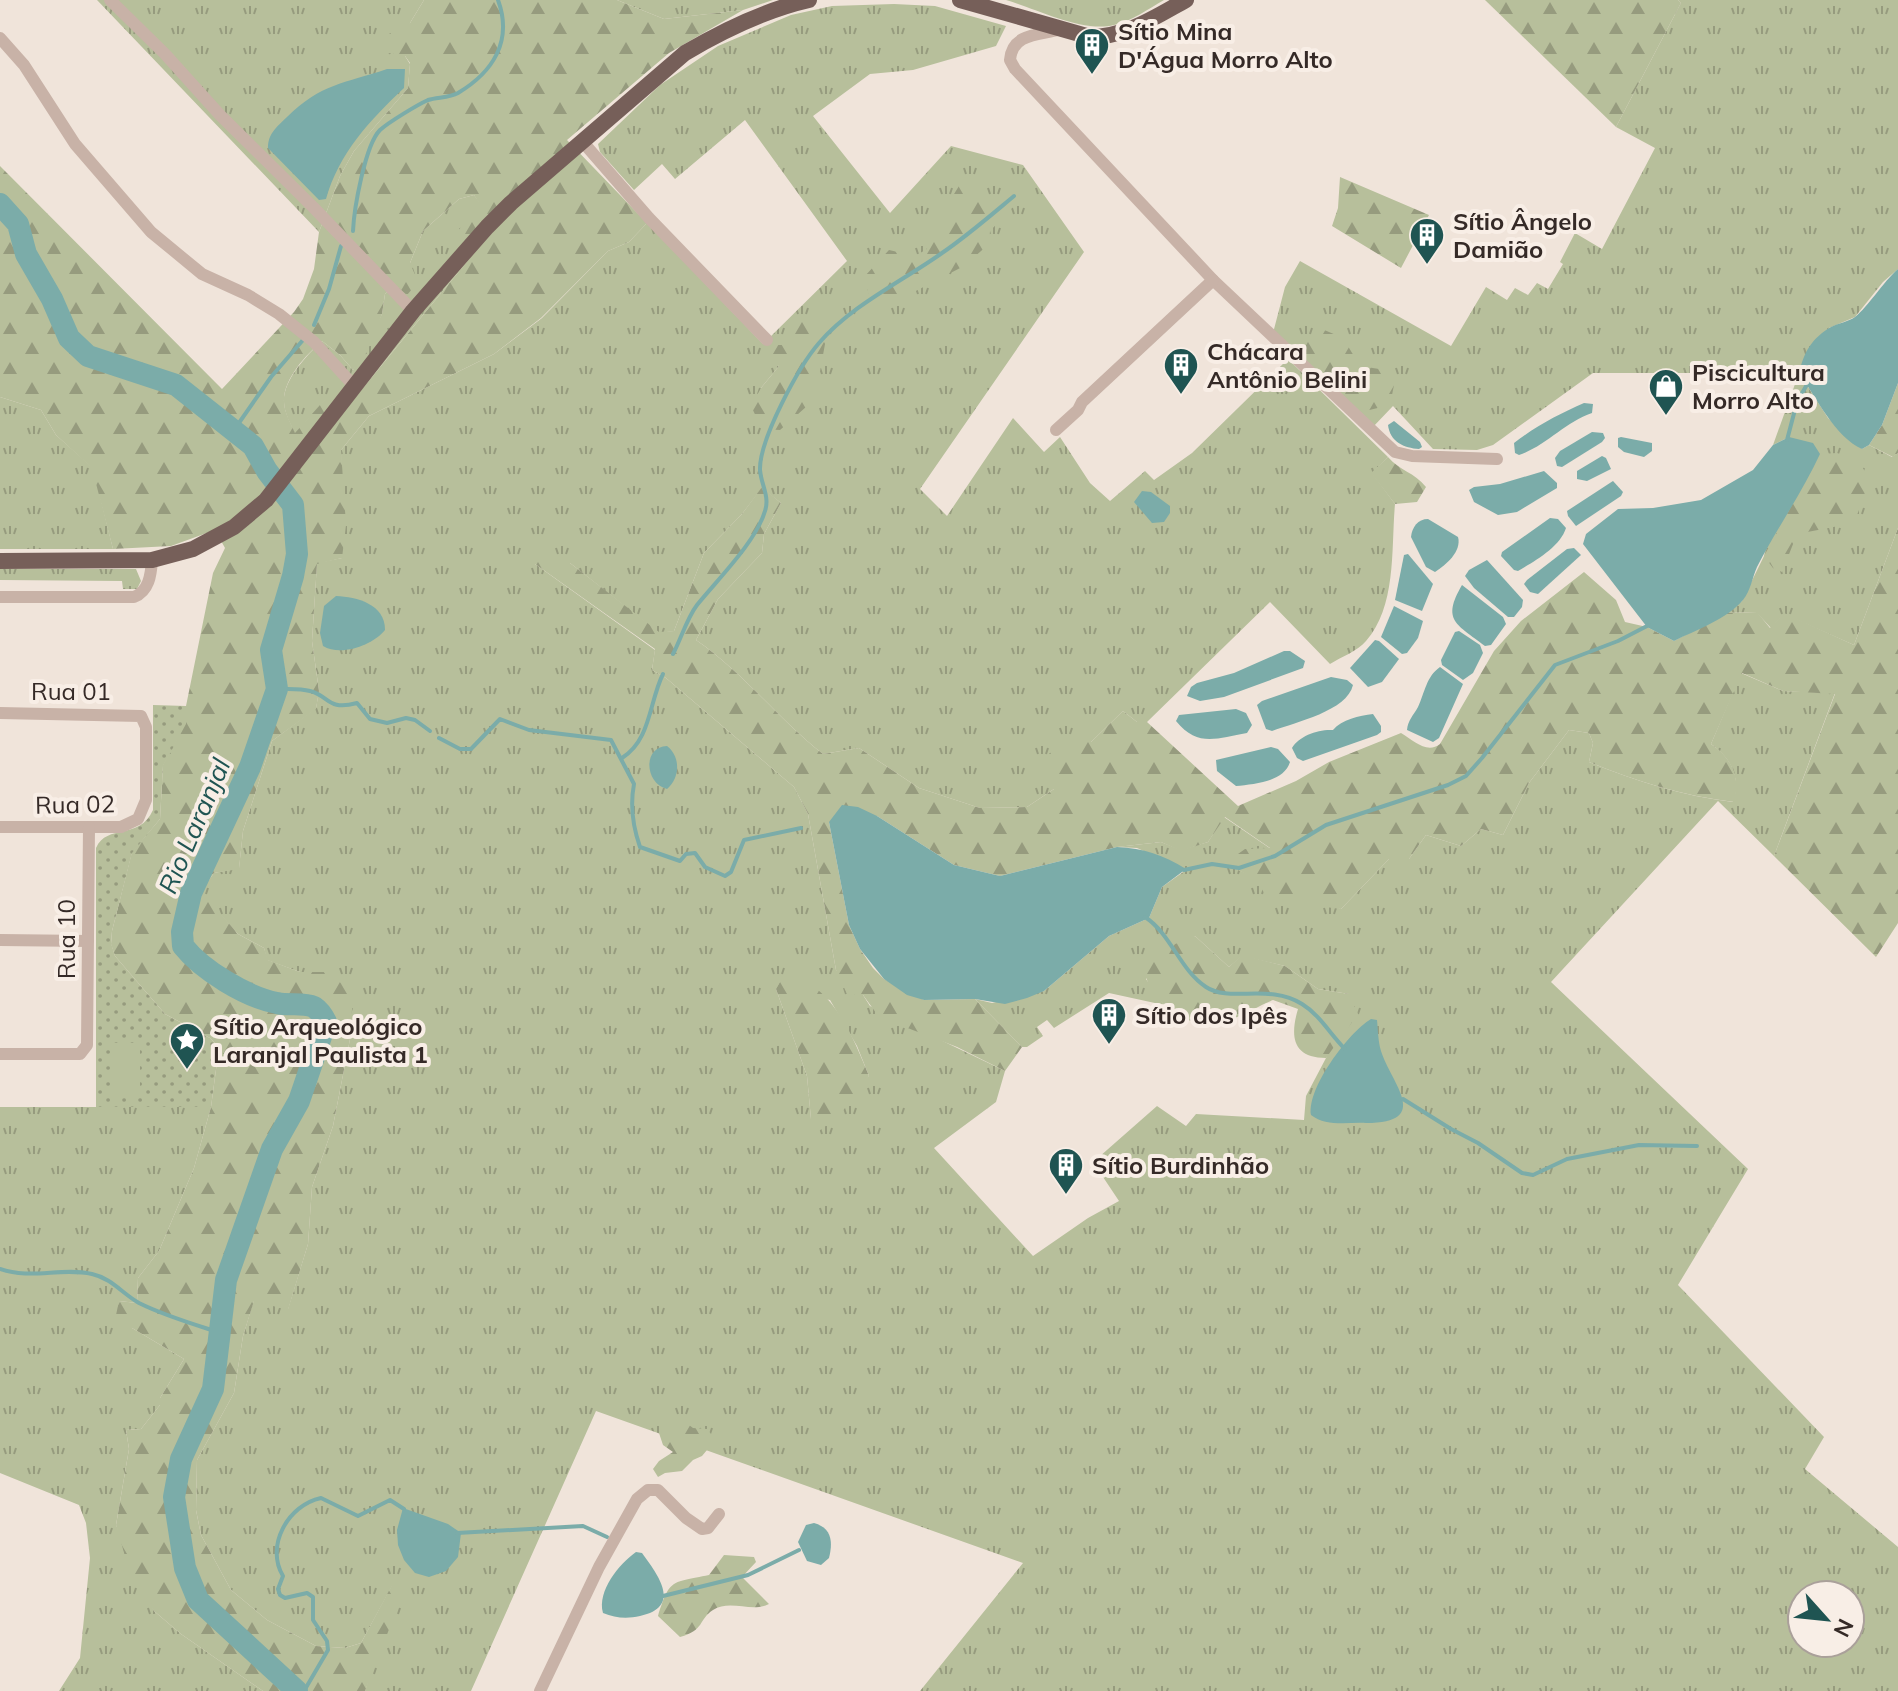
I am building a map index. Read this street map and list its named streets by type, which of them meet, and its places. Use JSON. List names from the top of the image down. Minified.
{"streets":{"street":["Rua 01","Rua 02","Rua 10"]},"crossings":[["Rua 01","Rua 02"],["Rua 02","Rua 10"]],"water":["Rio Laranjal"],"places":{"building":["Sítio Mina D'Água Morro Alto","Sítio Ângelo Damião","Chácara Antônio Belini","Sítio dos Ipês","Sítio Burdinhão"],"shop":["Piscicultura Morro Alto"],"place":["Sítio Arqueológico Laranjal Paulista 1"]},"north":"bottom right"}
